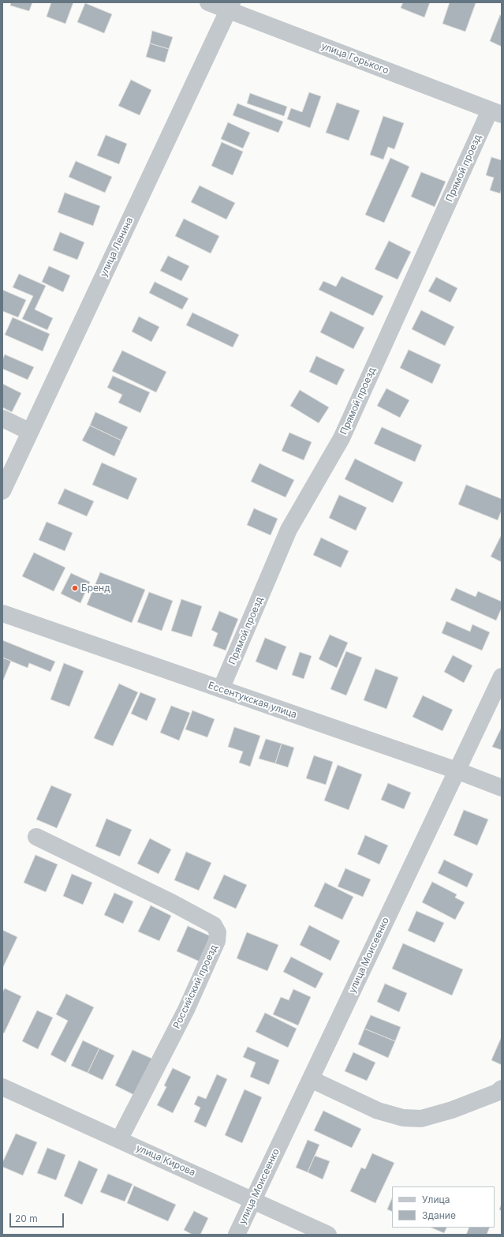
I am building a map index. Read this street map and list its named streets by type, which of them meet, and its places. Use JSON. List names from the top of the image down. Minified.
{"streets":{"street":["улица Горького","Прямой проезд","улица Ленина","Ессентукская улица","улица Моисеенко","Российский проезд","улица Кирова"]},"crossings":[["улица Горького","Прямой проезд"],["улица Горького","улица Ленина"],["Прямой проезд","Ессентукская улица"],["Ессентукская улица","улица Моисеенко"],["улица Моисеенко","улица Кирова"],["Российский проезд","улица Кирова"]],"places":["Бренд"],"legend":["Улица","Здание"],"scale_bar":"20 m"}
